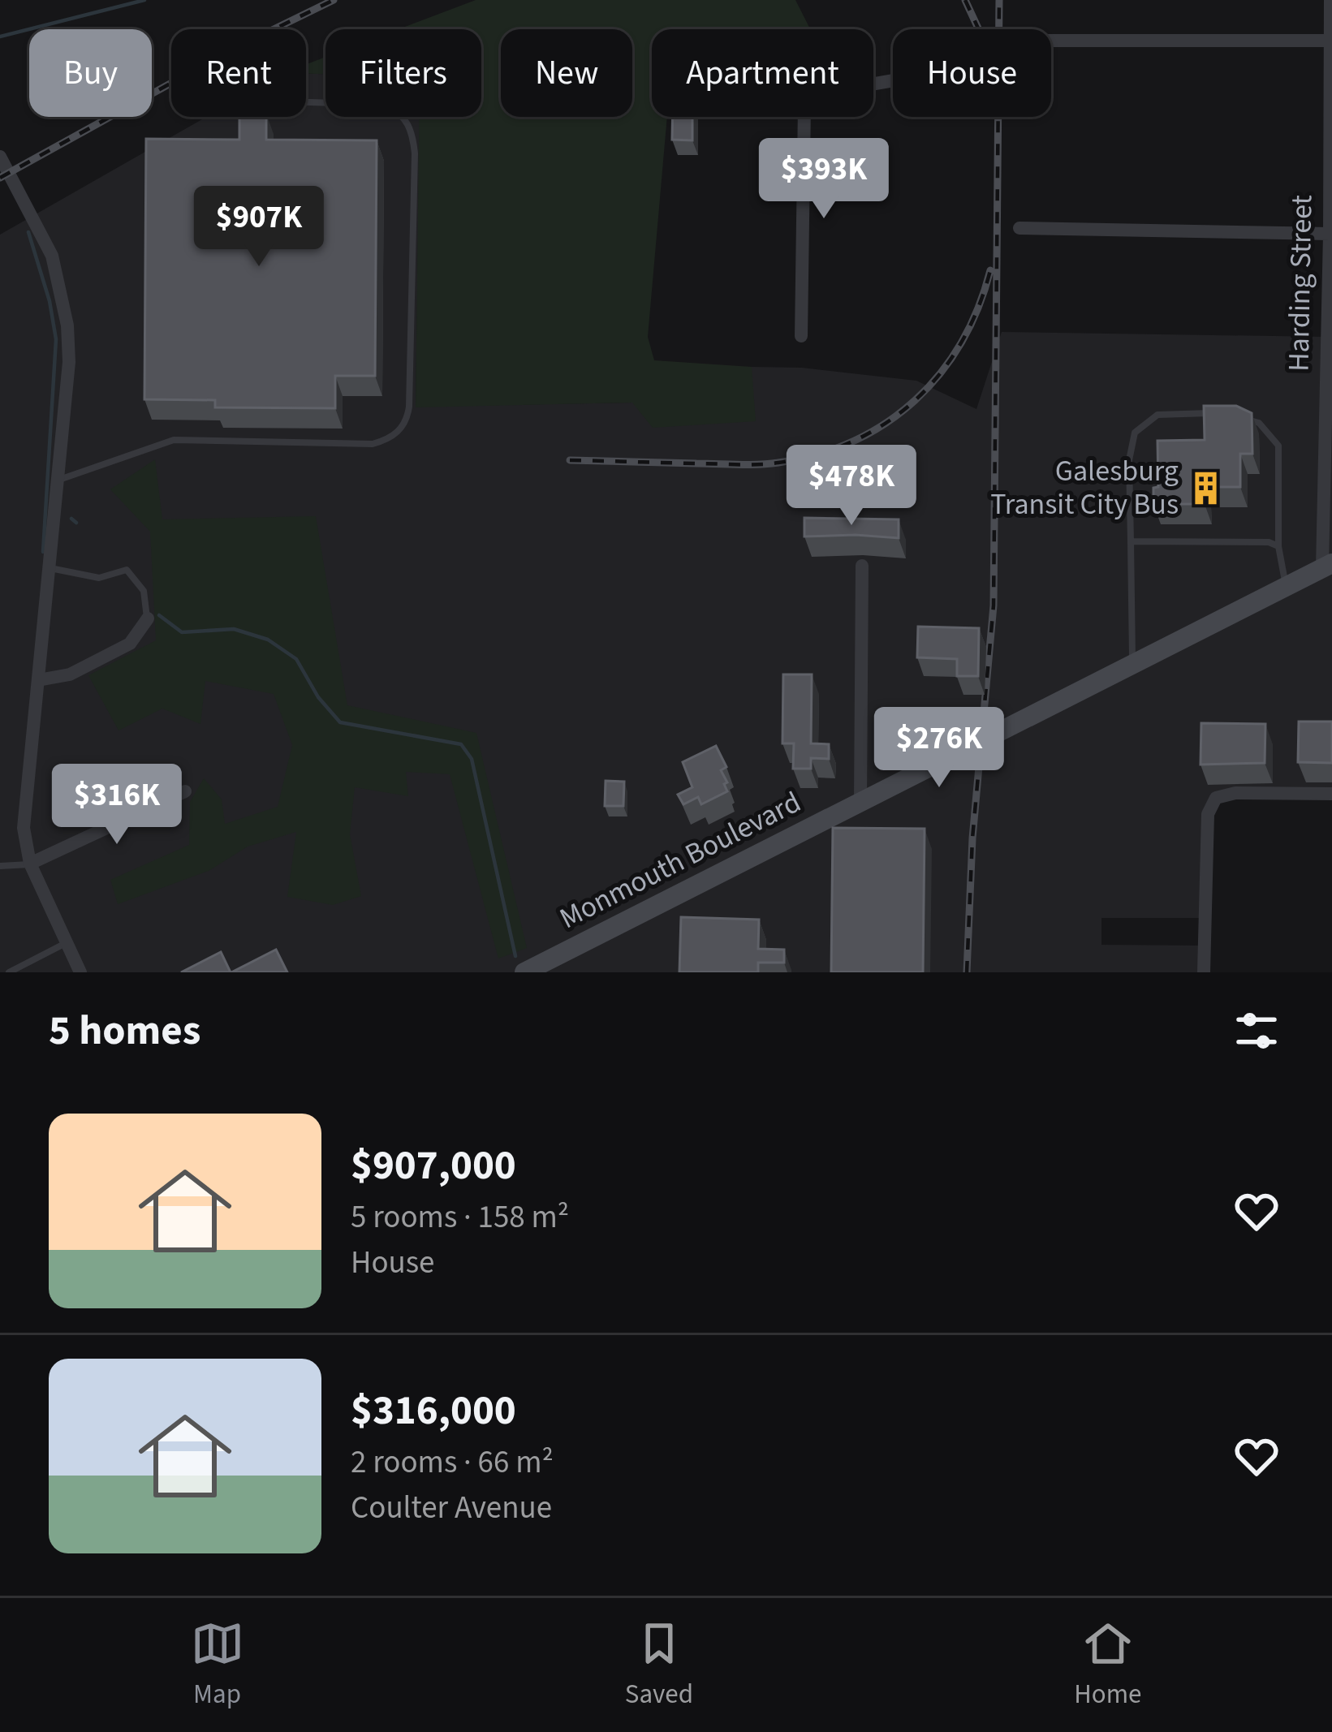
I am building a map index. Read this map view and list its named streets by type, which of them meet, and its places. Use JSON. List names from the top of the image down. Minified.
{"streets":{"street":["Harding Street","Monmouth Boulevard"]},"crossings":[["Harding Street","Monmouth Boulevard"]],"places":{"building":["Galesburg Transit City Bus"]},"page":{"chip":["Buy","Rent","Filters","New","Apartment","House"],"price":["$393K","$907K","$478K","$276K","$316K"],"heading":"5 homes","list":[{"name":"$907,000","note":"5 rooms · 158 m² · House"},{"name":"$316,000","note":"2 rooms · 66 m² · Coulter Avenue"}],"tabs":["Map","Saved","Home"]}}
